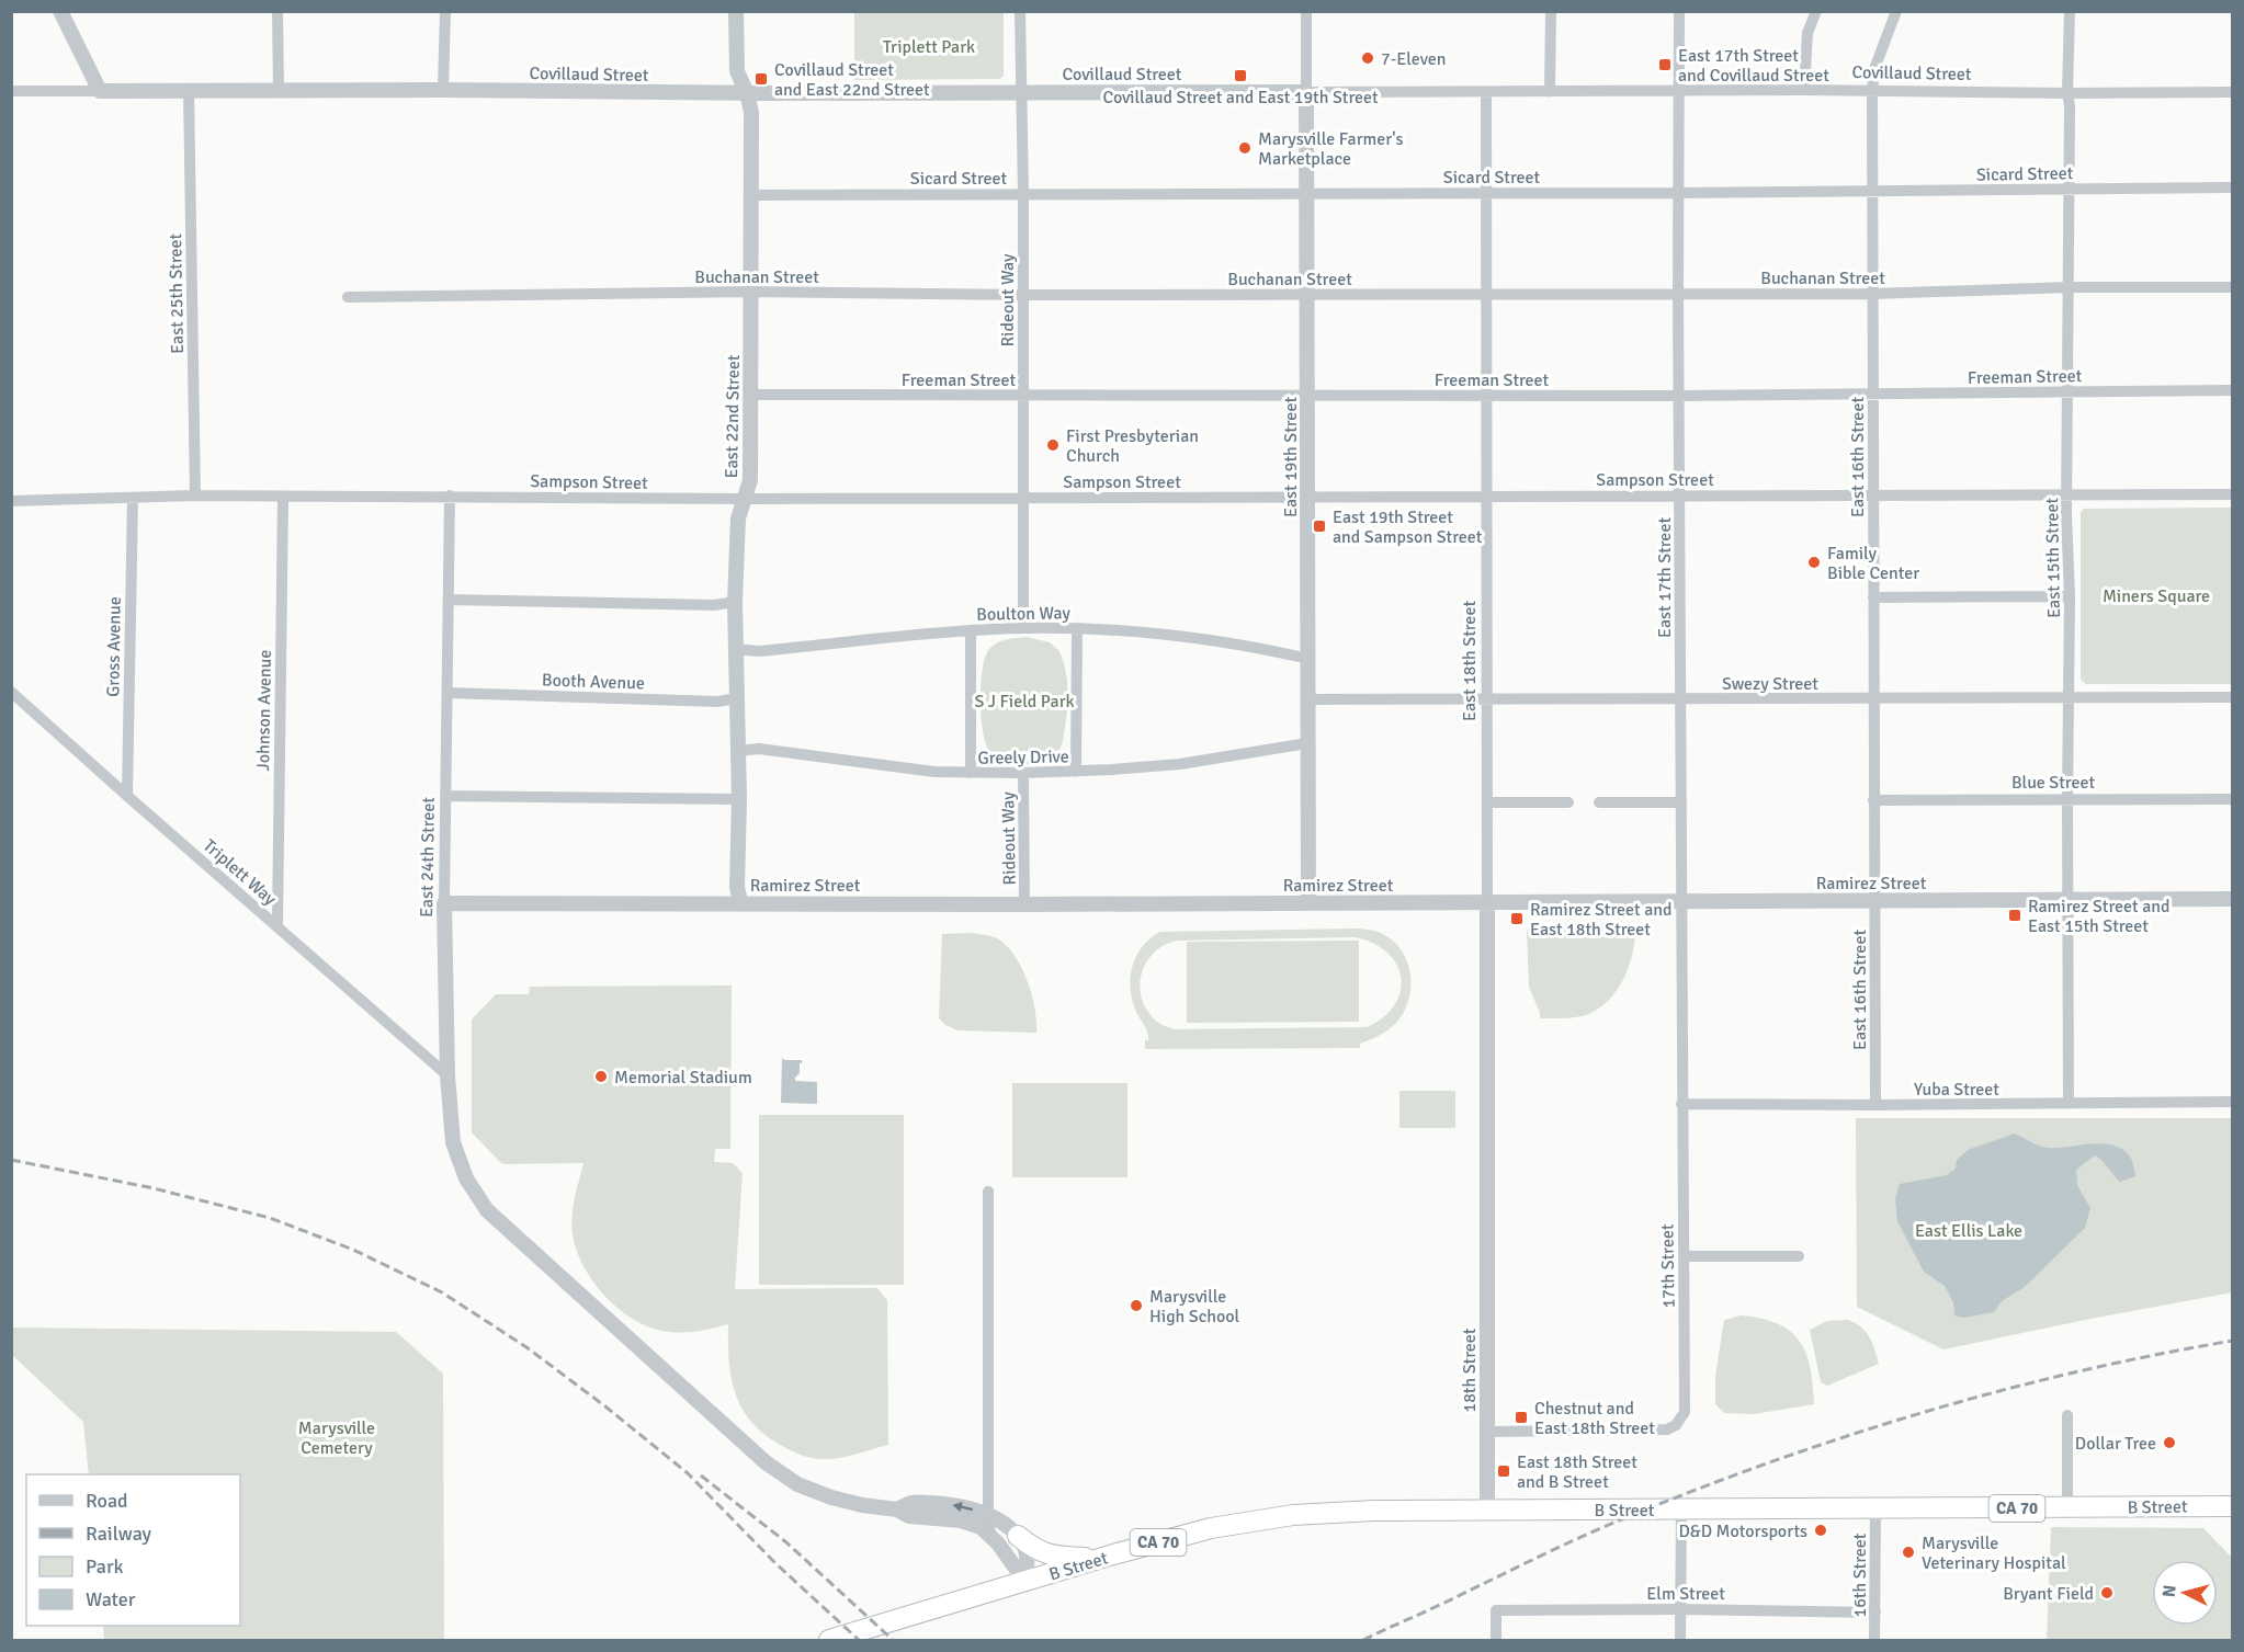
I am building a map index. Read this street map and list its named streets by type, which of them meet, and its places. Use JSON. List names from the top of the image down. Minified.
{"streets":{"highway":["B Street","CA 70"],"street":["Covillaud Street","Sicard Street","Buchanan Street","East 25th Street","Rideout Way","Freeman Street","East 22nd Street","East 19th Street","East 16th Street","Sampson Street","East 15th Street","East 17th Street","Boulton Way","Gross Avenue","East 18th Street","Booth Avenue","Swezy Street","Johnson Avenue","Greely Drive","Blue Street","East 24th Street","Triplett Way","Ramirez Street","Yuba Street","17th Street","18th Street","16th Street","Elm Street"]},"crossings":[["Covillaud Street","East 25th Street"],["Covillaud Street","Rideout Way"],["Covillaud Street","East 22nd Street"],["Covillaud Street","East 19th Street"],["Covillaud Street","East 16th Street"],["Covillaud Street","East 15th Street"],["Covillaud Street","East 17th Street"],["Covillaud Street","East 18th Street"],["Sicard Street","Rideout Way"],["Sicard Street","East 22nd Street"],["Sicard Street","East 19th Street"],["Sicard Street","East 16th Street"],["Sicard Street","East 15th Street"],["Sicard Street","East 17th Street"],["Sicard Street","East 18th Street"],["Buchanan Street","Rideout Way"],["Buchanan Street","East 22nd Street"],["Buchanan Street","East 19th Street"],["Buchanan Street","East 16th Street"],["Buchanan Street","East 15th Street"],["Buchanan Street","East 17th Street"],["Buchanan Street","East 18th Street"],["East 25th Street","Sampson Street"],["Rideout Way","Freeman Street"],["Rideout Way","Sampson Street"],["Rideout Way","Boulton Way"],["Rideout Way","Greely Drive"],["Rideout Way","Ramirez Street"],["Freeman Street","East 22nd Street"],["Freeman Street","East 19th Street"],["Freeman Street","East 16th Street"],["Freeman Street","East 15th Street"],["Freeman Street","East 17th Street"],["Freeman Street","East 18th Street"],["East 22nd Street","Sampson Street"],["East 22nd Street","Boulton Way"],["East 22nd Street","Booth Avenue"],["East 22nd Street","Greely Drive"],["East 22nd Street","Ramirez Street"],["East 19th Street","Sampson Street"],["East 19th Street","Boulton Way"],["East 19th Street","Swezy Street"],["East 19th Street","Greely Drive"],["East 19th Street","Ramirez Street"],["East 16th Street","Sampson Street"],["East 16th Street","Swezy Street"],["East 16th Street","Blue Street"],["East 16th Street","Ramirez Street"],["East 16th Street","Yuba Street"],["Sampson Street","East 15th Street"],["Sampson Street","East 17th Street"],["Sampson Street","Gross Avenue"],["Sampson Street","East 18th Street"],["Sampson Street","Johnson Avenue"],["Sampson Street","East 24th Street"],["East 15th Street","Swezy Street"],["East 15th Street","Blue Street"],["East 15th Street","Ramirez Street"],["East 15th Street","Yuba Street"],["East 17th Street","Swezy Street"],["East 17th Street","Ramirez Street"],["East 17th Street","Yuba Street"],["East 17th Street","17th Street"],["Gross Avenue","Triplett Way"],["East 18th Street","Swezy Street"],["East 18th Street","Ramirez Street"],["East 18th Street","18th Street"],["Booth Avenue","East 24th Street"],["Johnson Avenue","Triplett Way"],["East 24th Street","Triplett Way"],["East 24th Street","Ramirez Street"],["Yuba Street","17th Street"],["17th Street","18th Street"],["18th Street","B Street"],["B Street","CA 70"],["B Street","16th Street"],["16th Street","Elm Street"]],"parks":["Triplett Park","Miners Square","S J Field Park","East Ellis Lake","Marysville Cemetery"],"places":{"other":["7-Eleven","Marysville Farmer's Marketplace","First Presbyterian Church","Family Bible Center","Memorial Stadium","Marysville High School","Dollar Tree","D&D Motorsports","Marysville Veterinary Hospital","Bryant Field"],"transit":["East 17th Street and Covillaud Street","Covillaud Street and East 19th Street","Covillaud Street and East 22nd Street","East 19th Street and Sampson Street","Ramirez Street and East 15th Street","Ramirez Street and East 18th Street","Chestnut and East 18th Street","East 18th Street and B Street"]},"legend":["Road","Railway","Park","Water"],"north":"left"}
